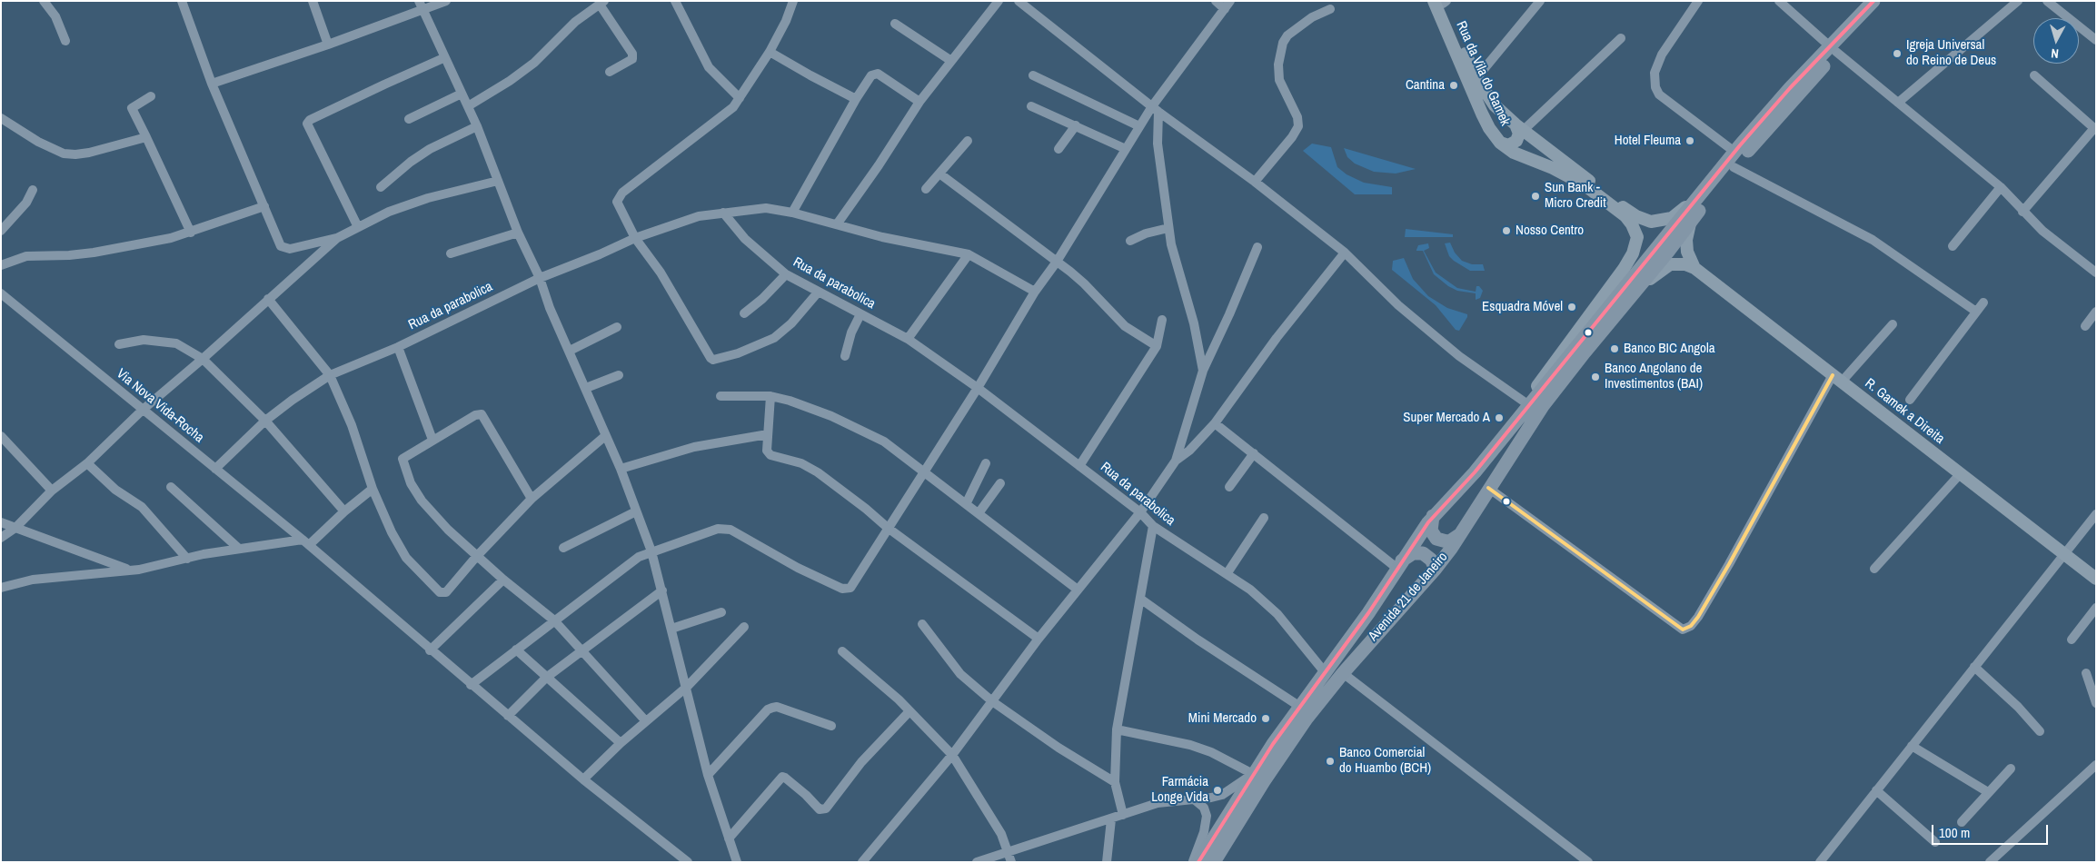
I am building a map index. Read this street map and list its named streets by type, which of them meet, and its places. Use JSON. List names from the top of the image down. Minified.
{"streets":{"main road":["Rua da Vila do Gamek","R. Gamek a Direita","Avenida 21 de Janeiro"],"street":["Rua da parabolica","Via Nova Vida-Rocha"]},"crossings":[["Rua da Vila do Gamek","Avenida 21 de Janeiro"],["Rua da parabolica","Via Nova Vida-Rocha"],["Rua da parabolica","Avenida 21 de Janeiro"]],"places":["Igreja Universal do Reino de Deus","Cantina","Hotel Fleuma","Sun Bank - Micro Credit","Nosso Centro","Esquadra Móvel","Banco BIC Angola","Banco Angolano de Investimentos (BAI)","Super Mercado A","Mini Mercado","Banco Comercial do Huambo (BCH)","Farmácia Longe Vida"],"scale_bar":"100 m","north":"bottom"}
